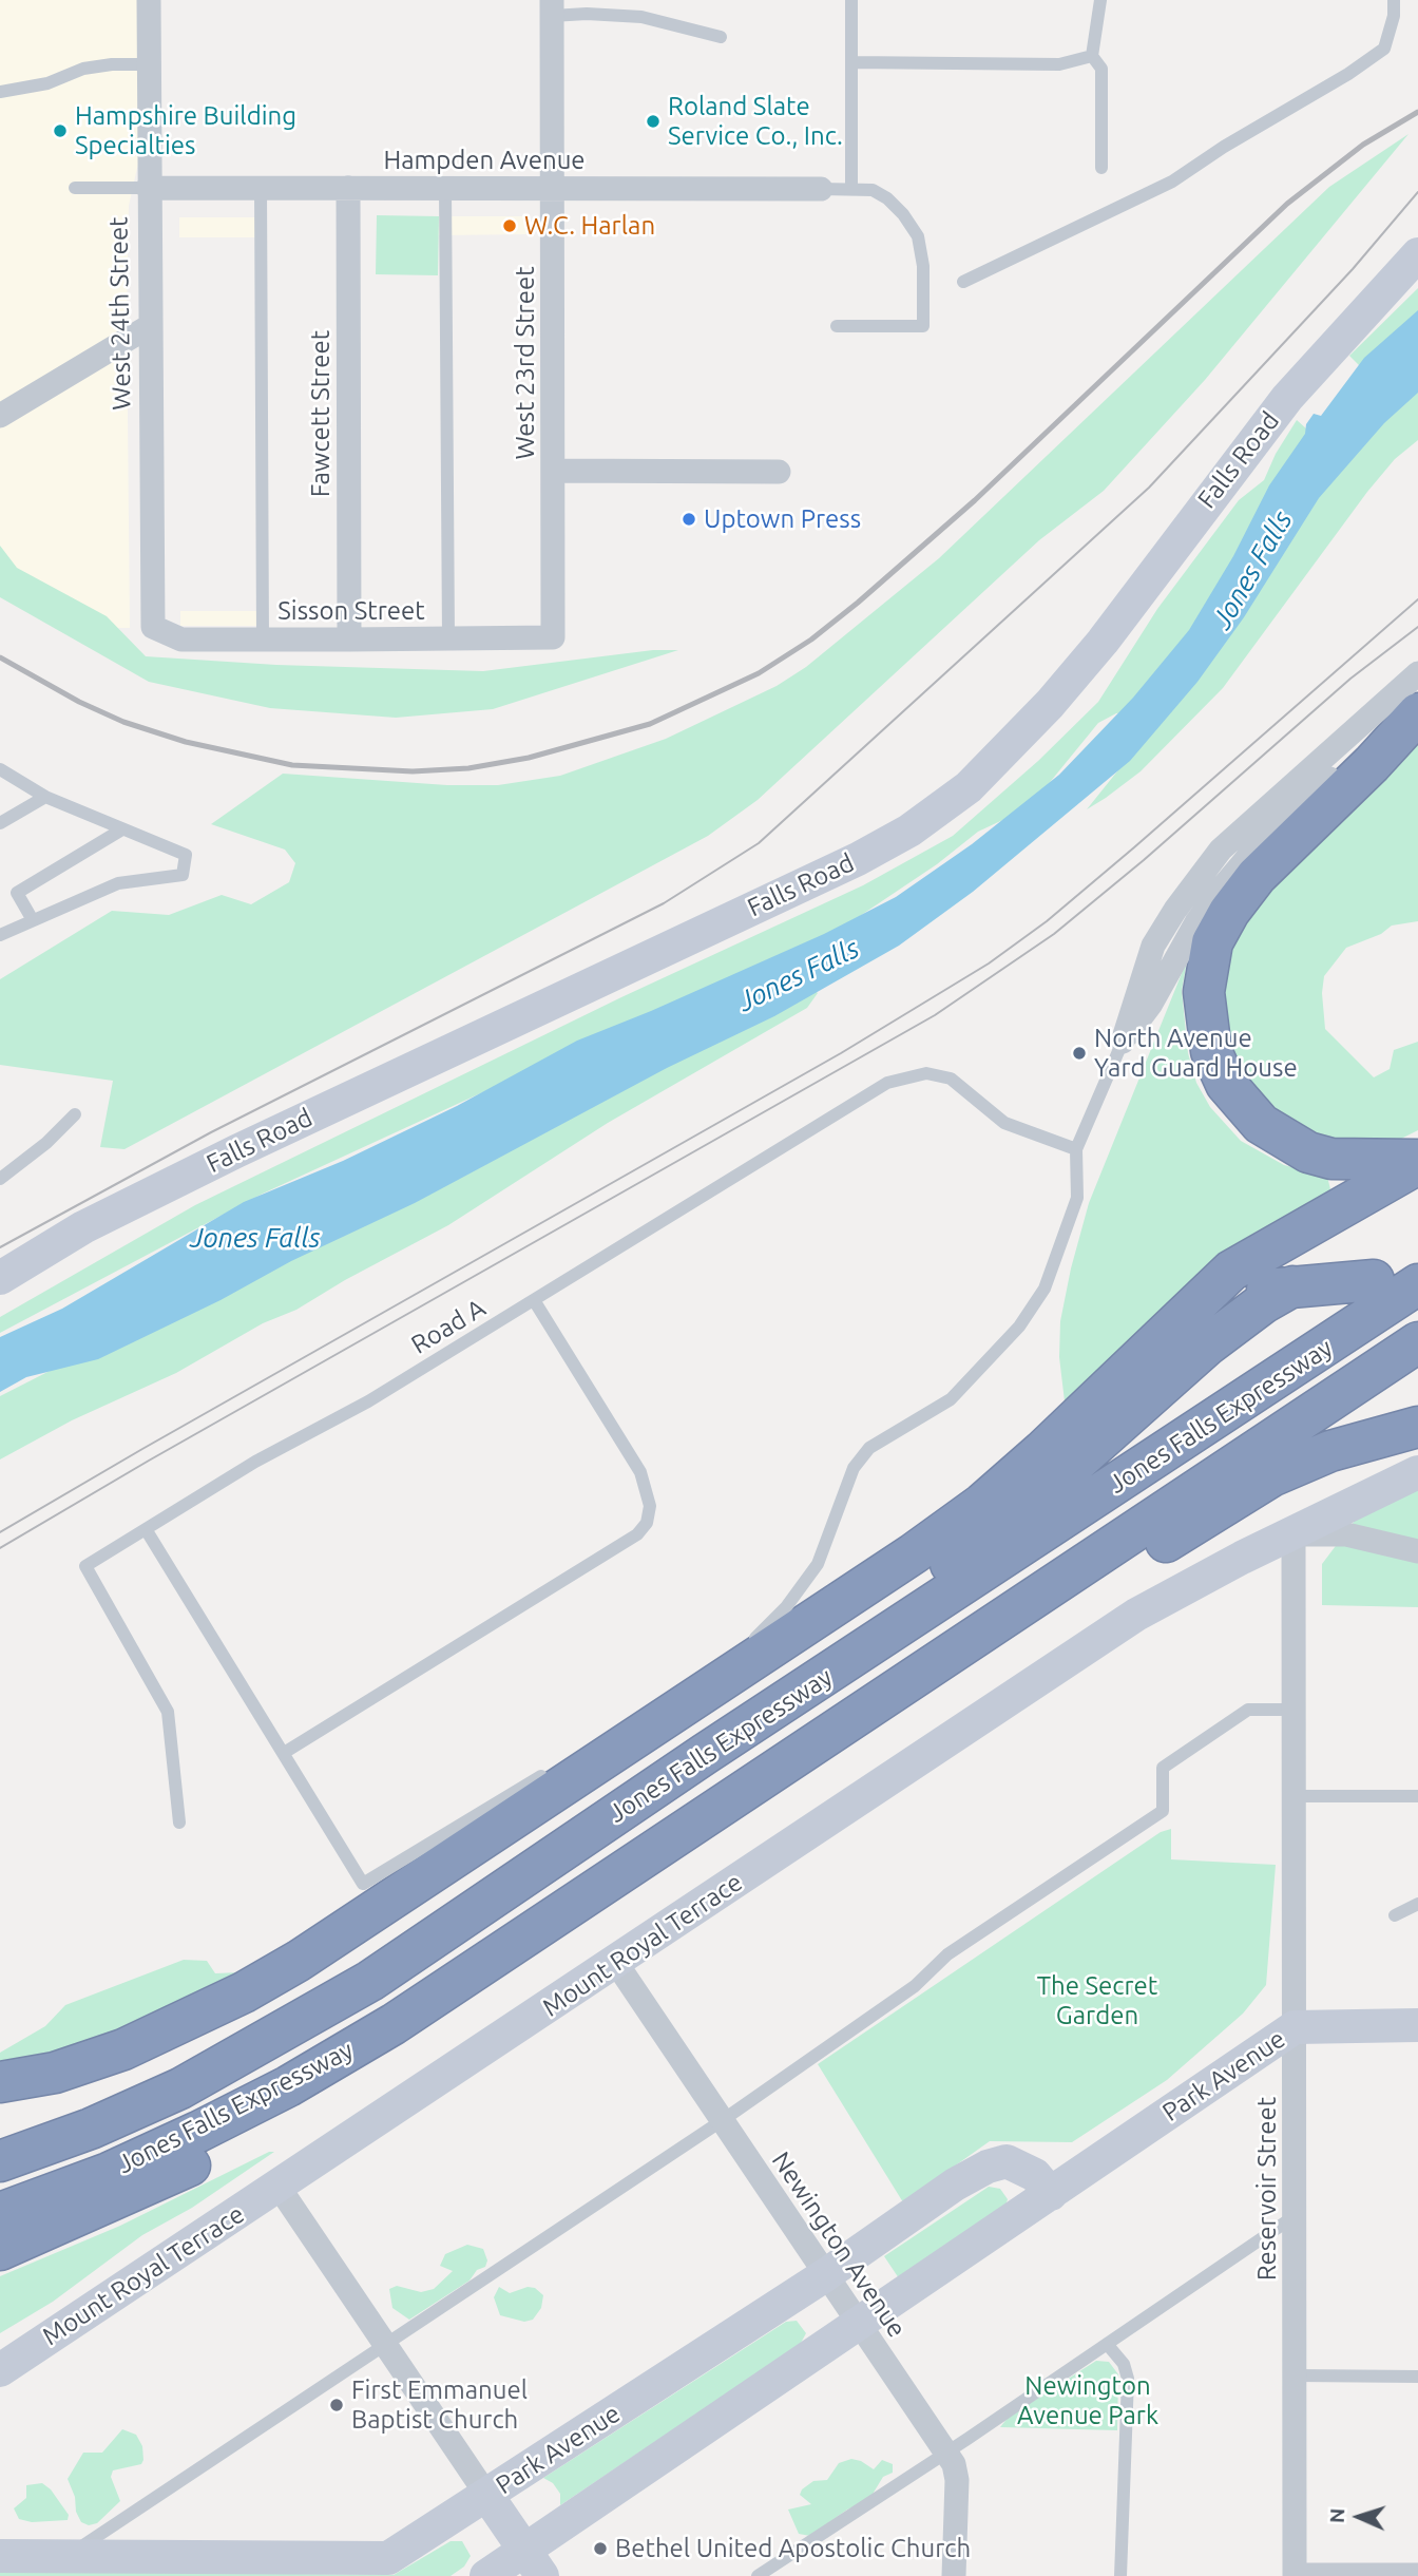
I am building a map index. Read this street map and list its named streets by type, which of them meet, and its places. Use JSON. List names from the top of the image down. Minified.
{"streets":{"highway":["Jones Falls Expressway"],"street":["Hampden Avenue","West 24th Street","West 23rd Street","Fawcett Street","Falls Road","Sisson Street","Mount Royal Terrace","Park Avenue","Reservoir Street","Newington Avenue"],"lane":["Road A"]},"crossings":[["Hampden Avenue","West 24th Street"],["Hampden Avenue","West 23rd Street"],["Hampden Avenue","Fawcett Street"],["West 24th Street","Sisson Street"],["West 23rd Street","Sisson Street"],["Fawcett Street","Sisson Street"],["Mount Royal Terrace","Reservoir Street"],["Mount Royal Terrace","Newington Avenue"],["Park Avenue","Reservoir Street"],["Park Avenue","Newington Avenue"]],"water":["Jones Falls"],"parks":["The Secret Garden","Newington Avenue Park"],"places":["Roland Slate Service Co., Inc.","Hampshire Building Specialties","W.C. Harlan","Uptown Press","North Avenue Yard Guard House","First Emmanuel Baptist Church","Bethel United Apostolic Church"],"north":"left"}
